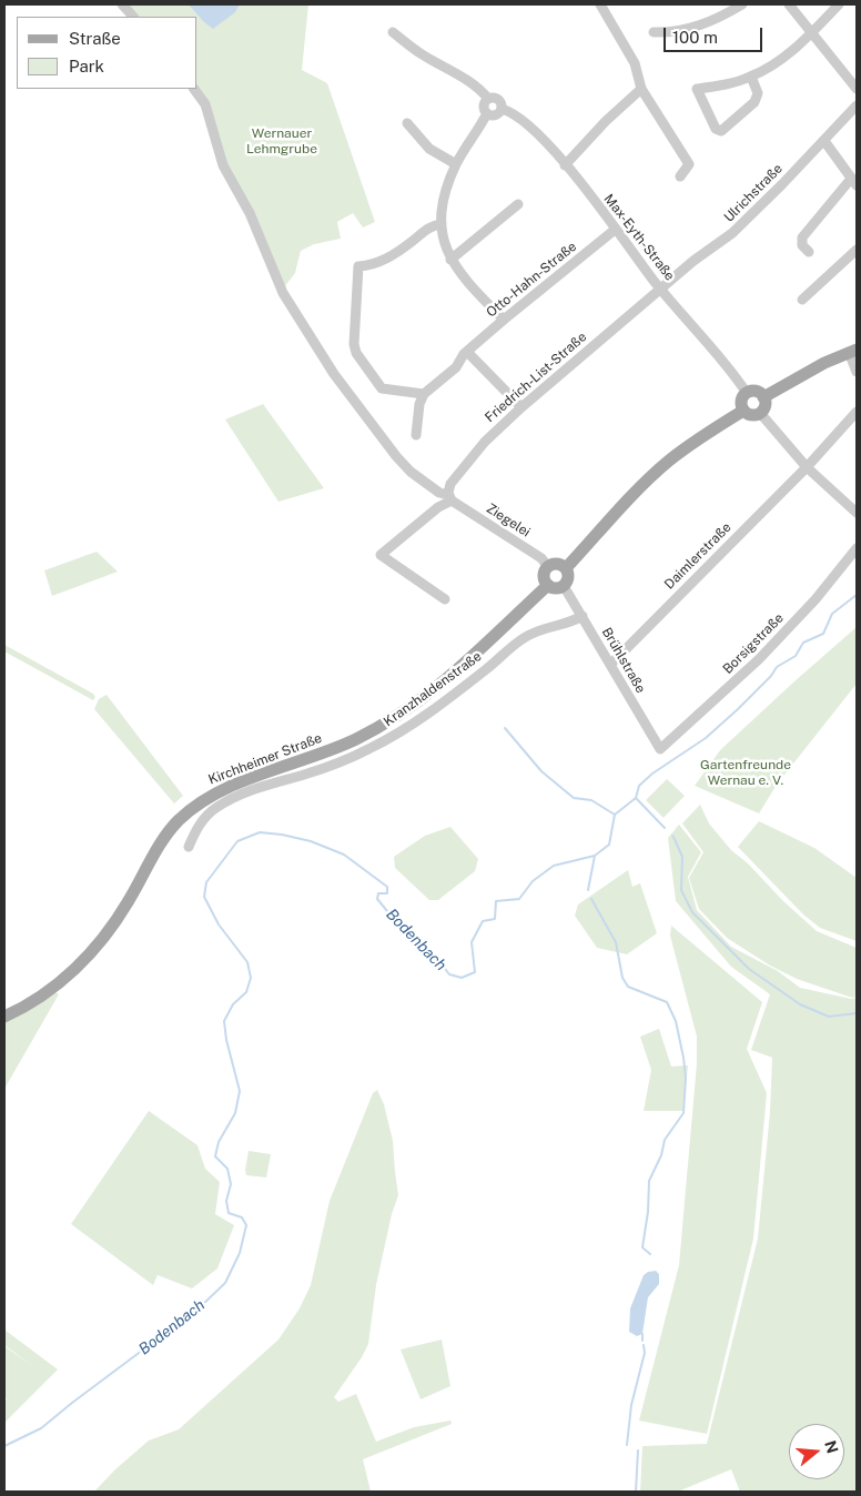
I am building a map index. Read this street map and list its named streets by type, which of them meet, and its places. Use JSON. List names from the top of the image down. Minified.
{"streets":{"main road":["Kirchheimer Straße"],"street":["Ulrichstraße","Max-Eyth-Straße","Otto-Hahn-Straße","Friedrich-List-Straße","Ziegelei","Daimlerstraße","Borsigstraße","Brühlstraße","Kranzhaldenstraße"]},"crossings":[["Ulrichstraße","Max-Eyth-Straße"],["Ulrichstraße","Friedrich-List-Straße"],["Max-Eyth-Straße","Otto-Hahn-Straße"],["Max-Eyth-Straße","Friedrich-List-Straße"],["Friedrich-List-Straße","Ziegelei"],["Ziegelei","Brühlstraße"],["Ziegelei","Kirchheimer Straße"],["Daimlerstraße","Brühlstraße"],["Borsigstraße","Brühlstraße"],["Brühlstraße","Kranzhaldenstraße"],["Brühlstraße","Kirchheimer Straße"]],"water":["Bodenbach"],"parks":["Wernauer Lehmgrube","Gartenfreunde Wernau e. V."],"legend":["Straße","Park"],"scale_bar":"100 m","north":"right"}
